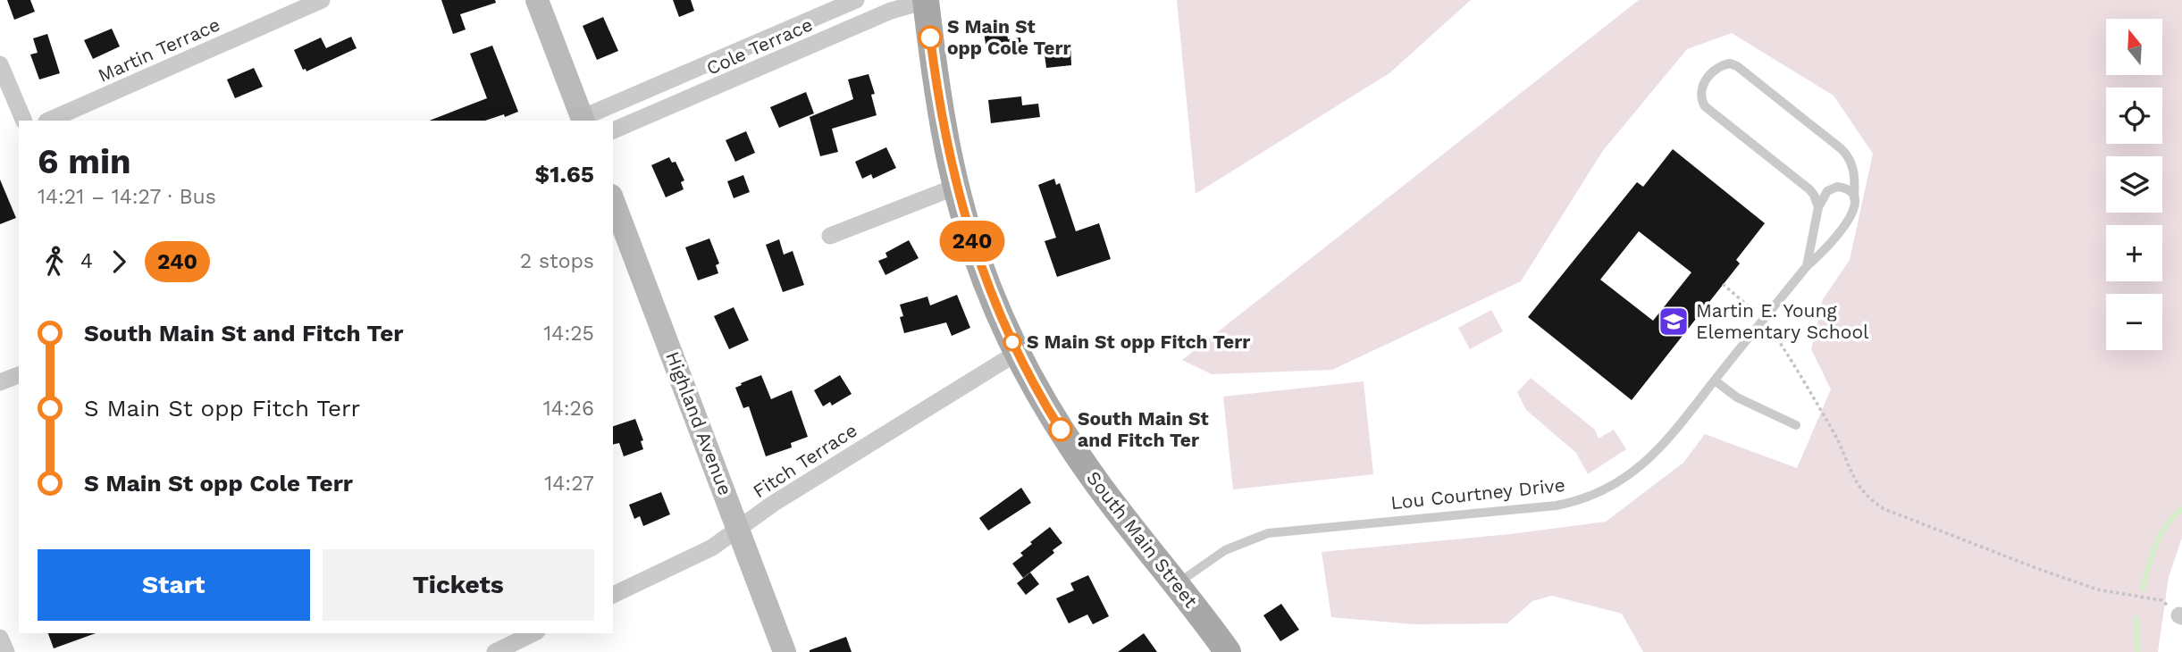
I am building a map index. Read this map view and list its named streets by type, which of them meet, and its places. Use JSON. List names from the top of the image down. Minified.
{"streets":{"main road":["South Main Street"],"street":["Cole Terrace","Martin Terrace","Highland Avenue","Fitch Terrace"],"lane":["Lou Courtney Drive"]},"crossings":[["Cole Terrace","South Main Street"],["Highland Avenue","Fitch Terrace"],["Fitch Terrace","South Main Street"],["Lou Courtney Drive","South Main Street"]],"places":{"other":["S Main St opp Cole Terr","S Main St opp Fitch Terr","South Main St and Fitch Ter"],"school or university":["Martin E. Young Elementary School"]},"lines":["bus line 240"],"north":"top","page":{"on_map":"240","map_buttons":["+","−"],"heading":["6 min","14:21 – 14:27 · Bus","$1.65"],"legs":["4","240","2 stops"],"list":[{"name":"South Main St and Fitch Ter","value":"14:25"},{"name":"S Main St opp Fitch Terr","value":"14:26"},{"name":"S Main St opp Cole Terr","value":"14:27"}],"buttons":["Start","Tickets"]}}
